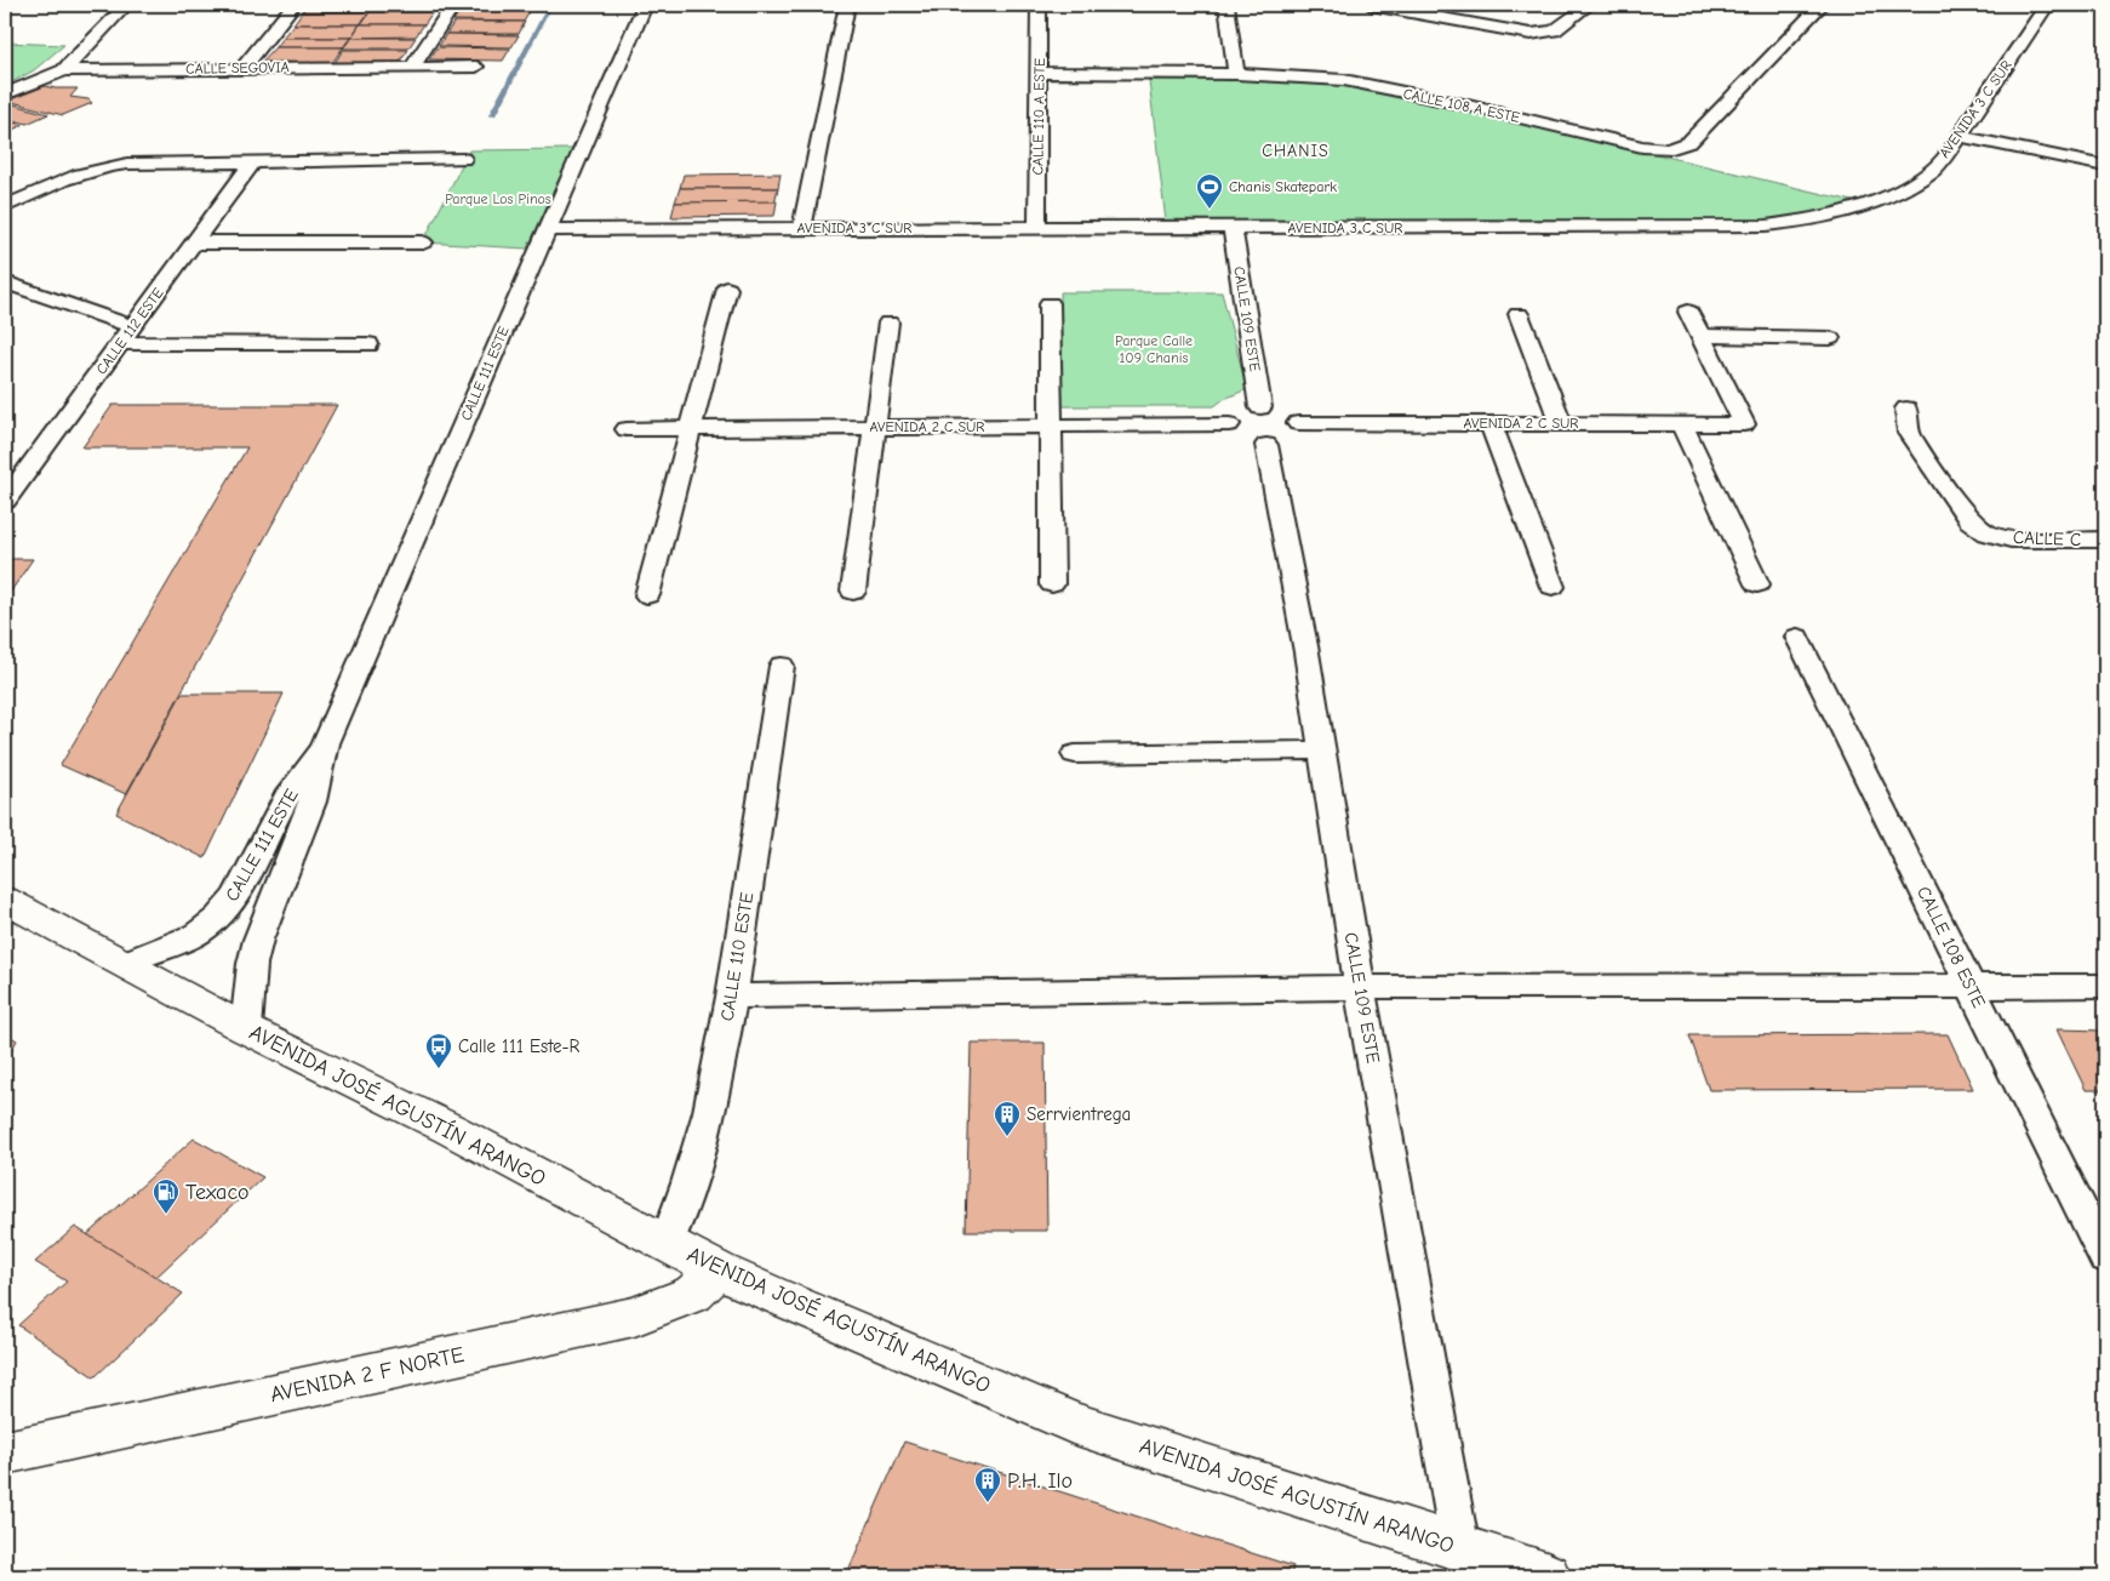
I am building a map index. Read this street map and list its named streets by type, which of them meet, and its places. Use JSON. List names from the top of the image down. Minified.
{"streets":{"main road":["AVENIDA JOSÉ AGUSTÍN ARANGO","AVENIDA 2 F NORTE"],"street":["CALLE SEGOVIA","CALLE 108 A ESTE","AVENIDA 3 C SUR","CALLE 110 A ESTE","CALLE 109 ESTE","CALLE 112 ESTE","CALLE 111 ESTE","AVENIDA 2 C SUR","CALLE C","CALLE 108 ESTE","CALLE 110 ESTE"]},"crossings":[["CALLE 108 A ESTE","CALLE 110 A ESTE"],["AVENIDA 3 C SUR","CALLE 110 A ESTE"],["AVENIDA 3 C SUR","CALLE 109 ESTE"],["AVENIDA 3 C SUR","CALLE 111 ESTE"],["CALLE 109 ESTE","AVENIDA JOSÉ AGUSTÍN ARANGO"],["CALLE 111 ESTE","AVENIDA JOSÉ AGUSTÍN ARANGO"],["CALLE 110 ESTE","AVENIDA JOSÉ AGUSTÍN ARANGO"],["AVENIDA JOSÉ AGUSTÍN ARANGO","AVENIDA 2 F NORTE"]],"districts":["CHANIS"],"parks":["Parque Los Pinos","Parque Calle 109 Chanis"],"places":{"sports":["Chanis Skatepark"],"bus stop":["Calle 111 Este-R"],"building":["Serrvientrega","P.H. Ilo"],"fuel station":["Texaco"]}}
